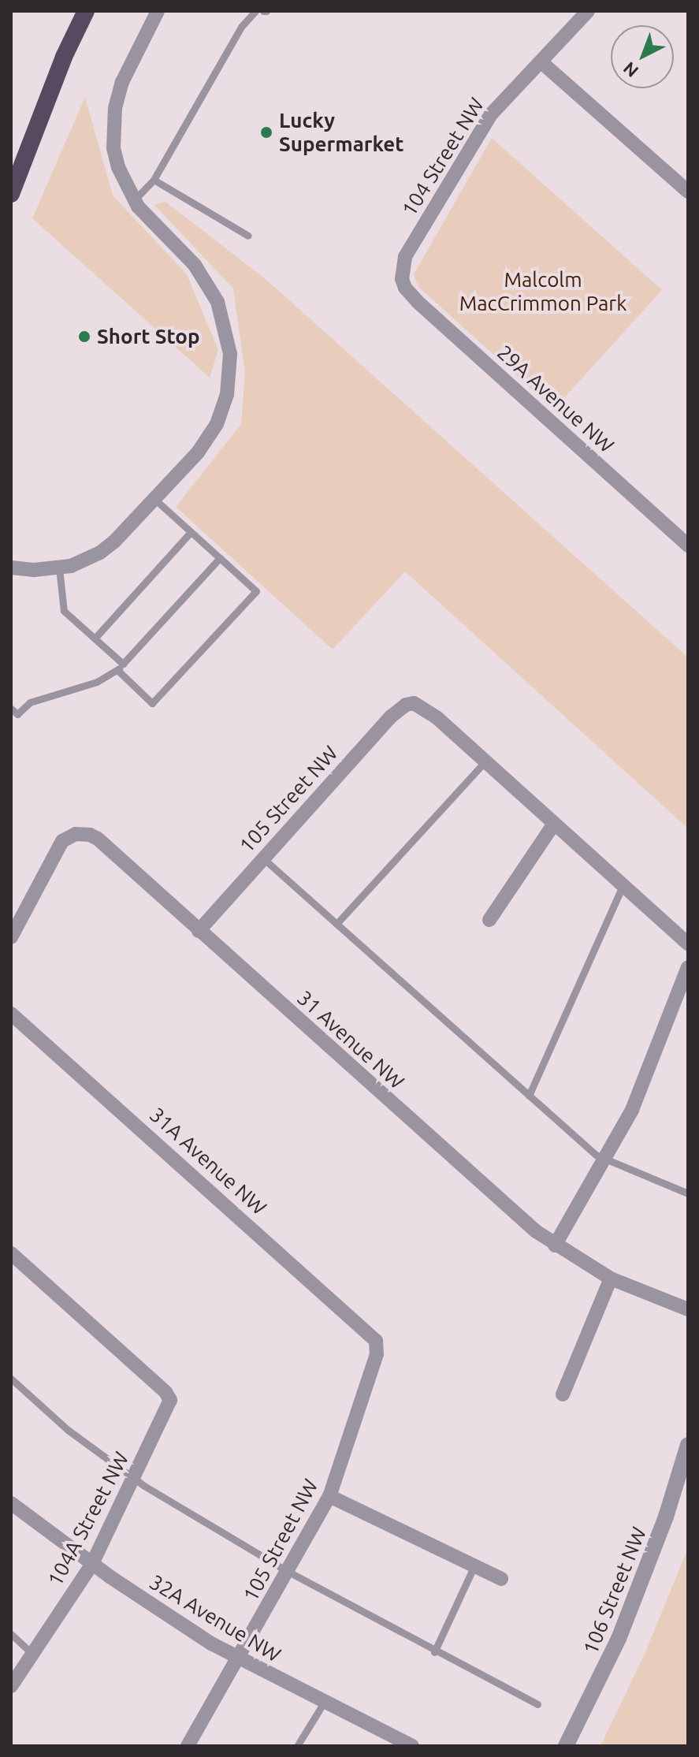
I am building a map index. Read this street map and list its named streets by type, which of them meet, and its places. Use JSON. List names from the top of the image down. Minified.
{"streets":{"street":["104 Street NW","29A Avenue NW","105 Street NW","31 Avenue NW","31A Avenue NW","104A Street NW","106 Street NW","32A Avenue NW"]},"crossings":[["104 Street NW","29A Avenue NW"],["105 Street NW","31 Avenue NW"],["105 Street NW","31A Avenue NW"],["105 Street NW","32A Avenue NW"],["104A Street NW","32A Avenue NW"]],"parks":["Malcolm MacCrimmon Park"],"places":["Lucky Supermarket","Short Stop"],"north":"bottom left"}
